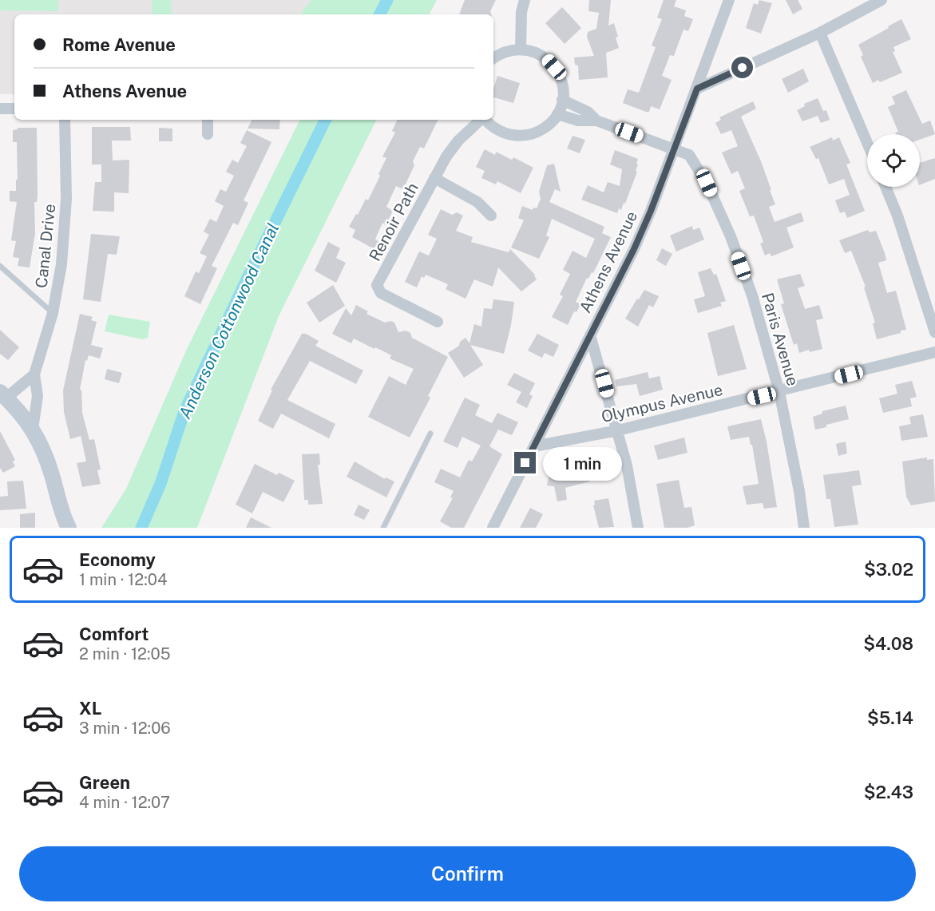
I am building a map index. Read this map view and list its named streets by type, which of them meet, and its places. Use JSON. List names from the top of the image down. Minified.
{"streets":{"street":["Renoir Path","Canal Drive","Athens Avenue","Paris Avenue","Olympus Avenue"]},"crossings":[["Athens Avenue","Paris Avenue"],["Athens Avenue","Olympus Avenue"],["Paris Avenue","Olympus Avenue"]],"water":["Anderson Cottonwood Canal"],"page":{"banner":["Rome Avenue","Athens Avenue"],"bubble":"1 min","list":[{"name":"Economy","note":"1 min · 12:04","value":"$3.02"},{"name":"Comfort","note":"2 min · 12:05","value":"$4.08"},{"name":"XL","note":"3 min · 12:06","value":"$5.14"},{"name":"Green","note":"4 min · 12:07","value":"$2.43"}],"buttons":"Confirm"}}
